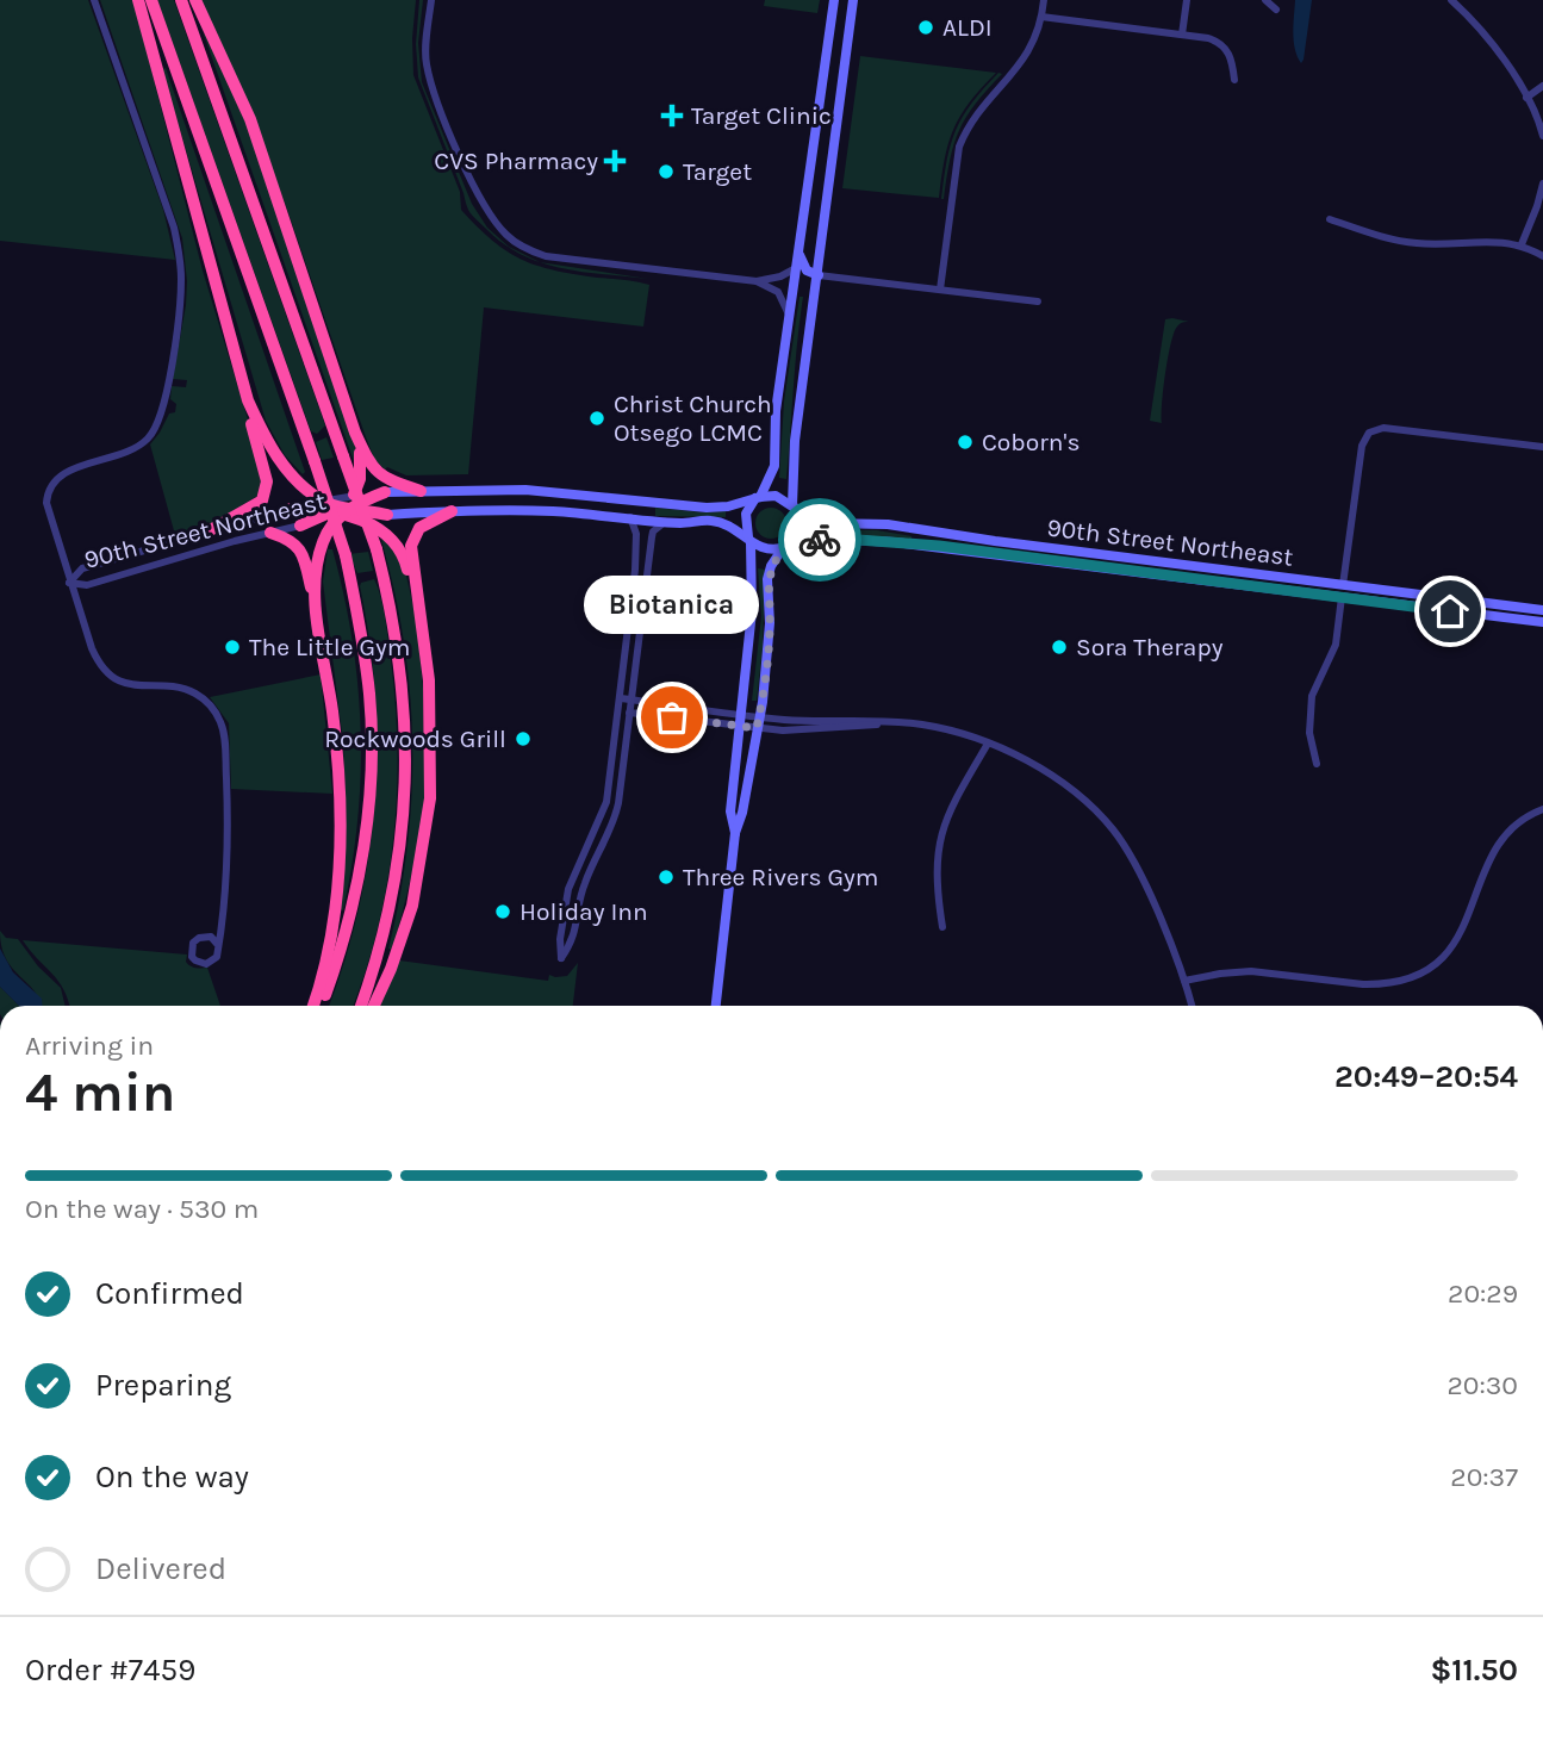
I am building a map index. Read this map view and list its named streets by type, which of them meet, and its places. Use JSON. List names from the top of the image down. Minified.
{"streets":{"main road":["90th Street Northeast"]},"places":{"other":["ALDI","Target","Christ Church Otsego LCMC","Coborn's","The Little Gym","Sora Therapy","Biotanica","Rockwoods Grill","Three Rivers Gym","Holiday Inn"],"health":["Target Clinic","CVS Pharmacy"]},"page":{"bubble":"Biotanica","heading":["4 min","Arriving in","20:49–20:54"],"panel":["Order #7459","$11.50"],"bar":"On the way · 530 m","list":[["Confirmed","20:29"],["Preparing","20:30"],["On the way","20:37"],"Delivered"]}}
